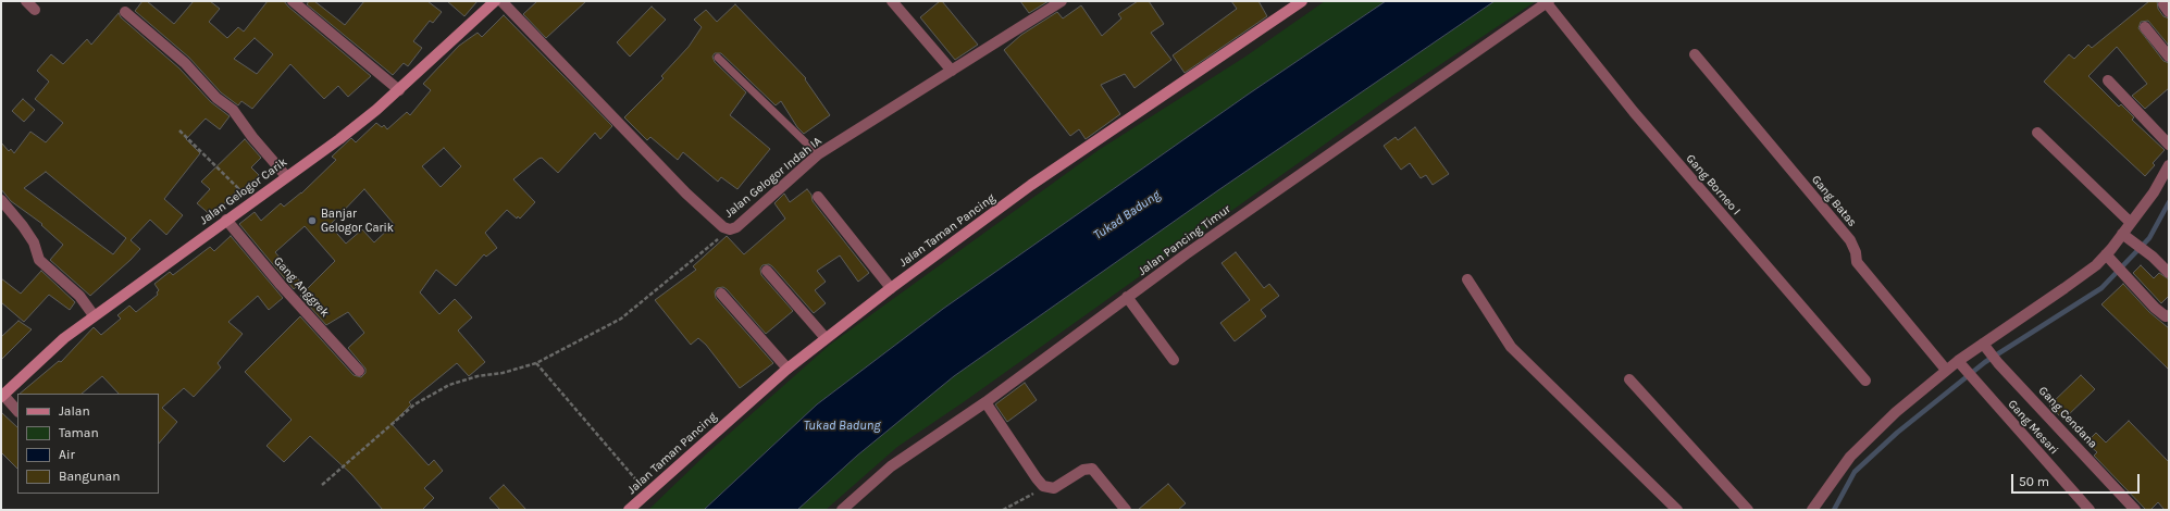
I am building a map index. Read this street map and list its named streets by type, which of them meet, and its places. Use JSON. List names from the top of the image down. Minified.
{"streets":{"street":["Jalan Gelogor Indah IA","Gang Borneo I","Jalan Gelogor Carik","Gang Batas","Jalan Taman Pancing","Jalan Pancing Timur","Gang Anggrek","Gang Cendana","Gang Mesari"]},"crossings":[["Gang Borneo I","Jalan Pancing Timur"],["Jalan Gelogor Carik","Gang Anggrek"]],"water":["Tukad Badung"],"places":["Banjar Gelogor Carik"],"legend":["Jalan","Taman","Air","Bangunan"],"scale_bar":"50 m"}
